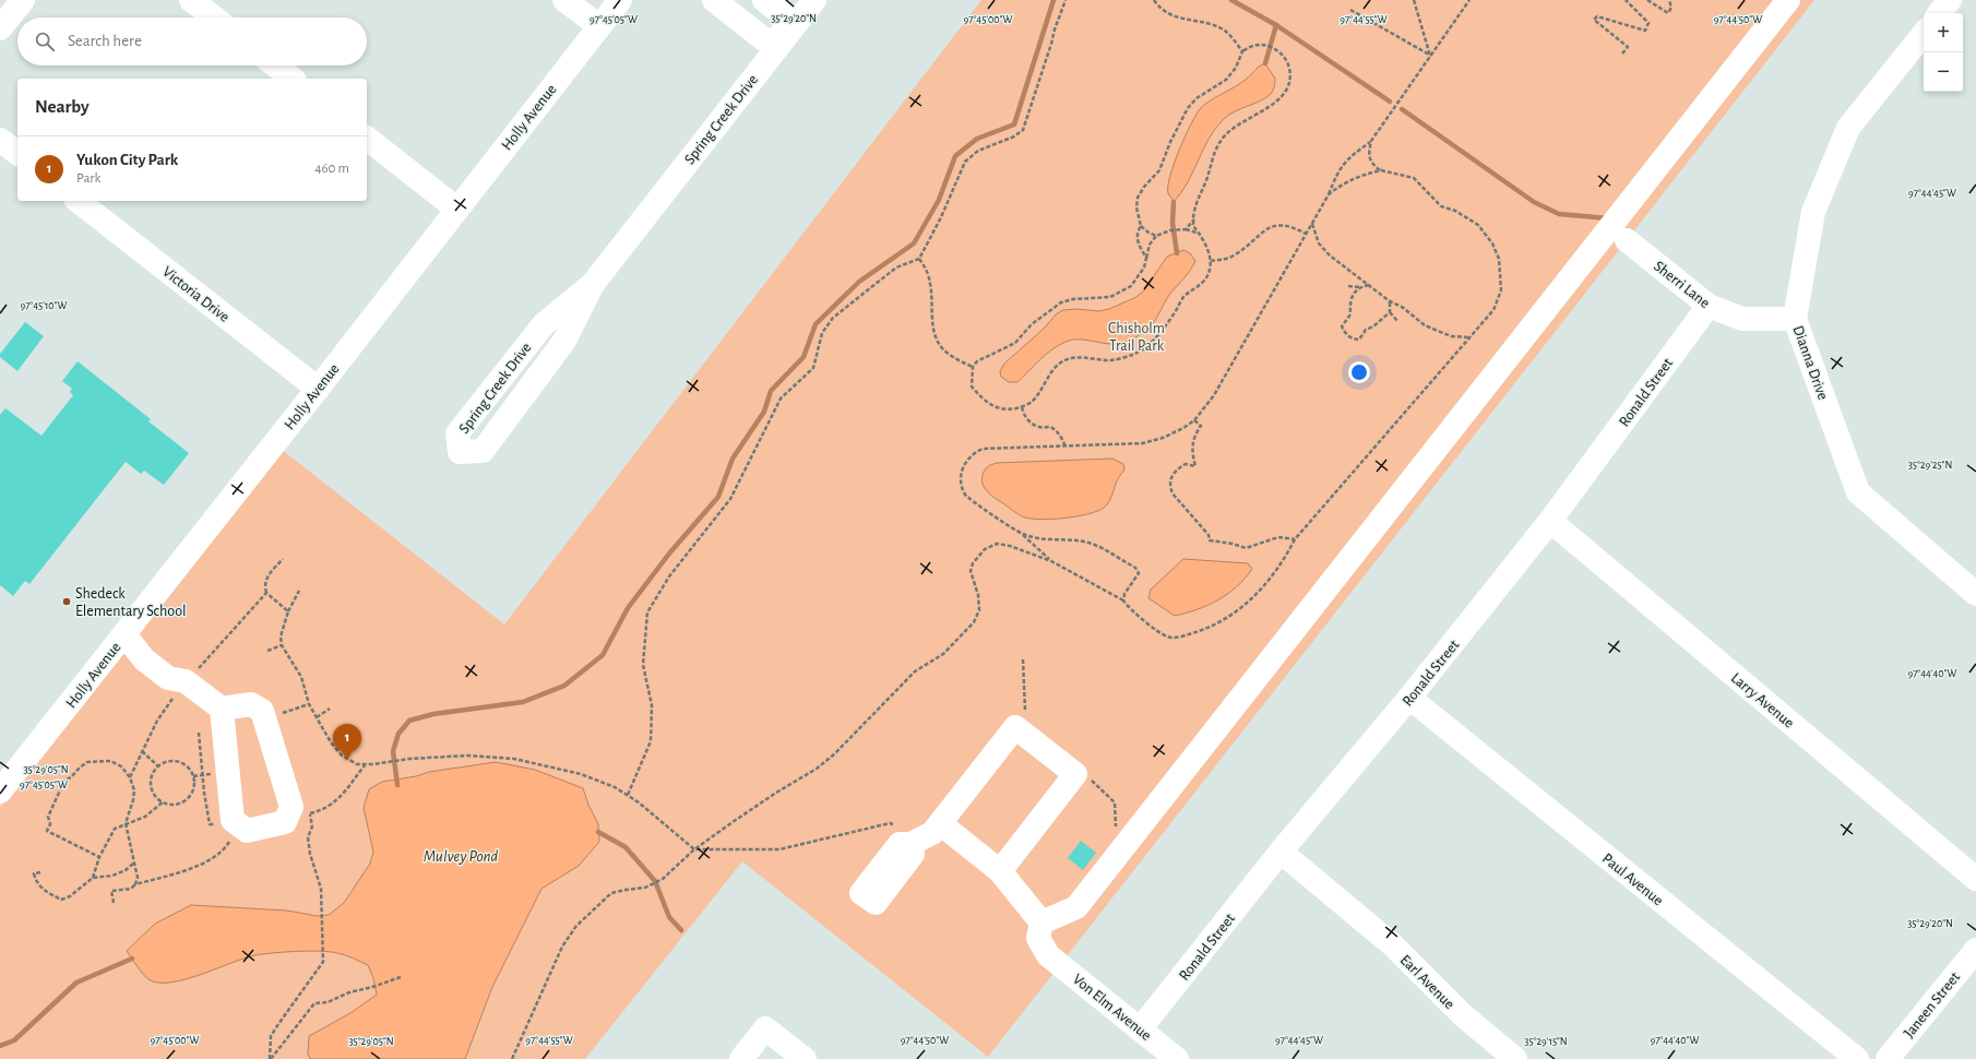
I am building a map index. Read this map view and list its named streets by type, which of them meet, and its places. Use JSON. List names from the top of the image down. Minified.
{"streets":{"street":["Holly Avenue","Spring Creek Drive","Sherri Lane","Victoria Drive","Dianna Drive","Ronald Street","Larry Avenue","Paul Avenue","Earl Avenue","Janeen Street","Von Elm Avenue"]},"crossings":[["Holly Avenue","Victoria Drive"],["Sherri Lane","Dianna Drive"],["Sherri Lane","Ronald Street"],["Ronald Street","Larry Avenue"],["Ronald Street","Paul Avenue"],["Ronald Street","Earl Avenue"],["Ronald Street","Von Elm Avenue"]],"water":["Mulvey Pond"],"parks":["Chisholm Trail Park"],"places":["Shedeck Elementary School"],"page":{"map_buttons":["+","−"],"search":"Search here","heading":"Nearby","list":[{"mark":"1","name":"Yukon City Park","note":"Park","value":"460 m"}],"pins":"1"},"coordinates":["35°29'20\"N","97°45'05\"W","97°45'00\"W","97°44'55\"W","97°44'50\"W","97°44'45\"W","97°45'10\"W","35°29'25\"N","97°44'40\"W","35°29'05\"N","35°29'15\"N"]}
